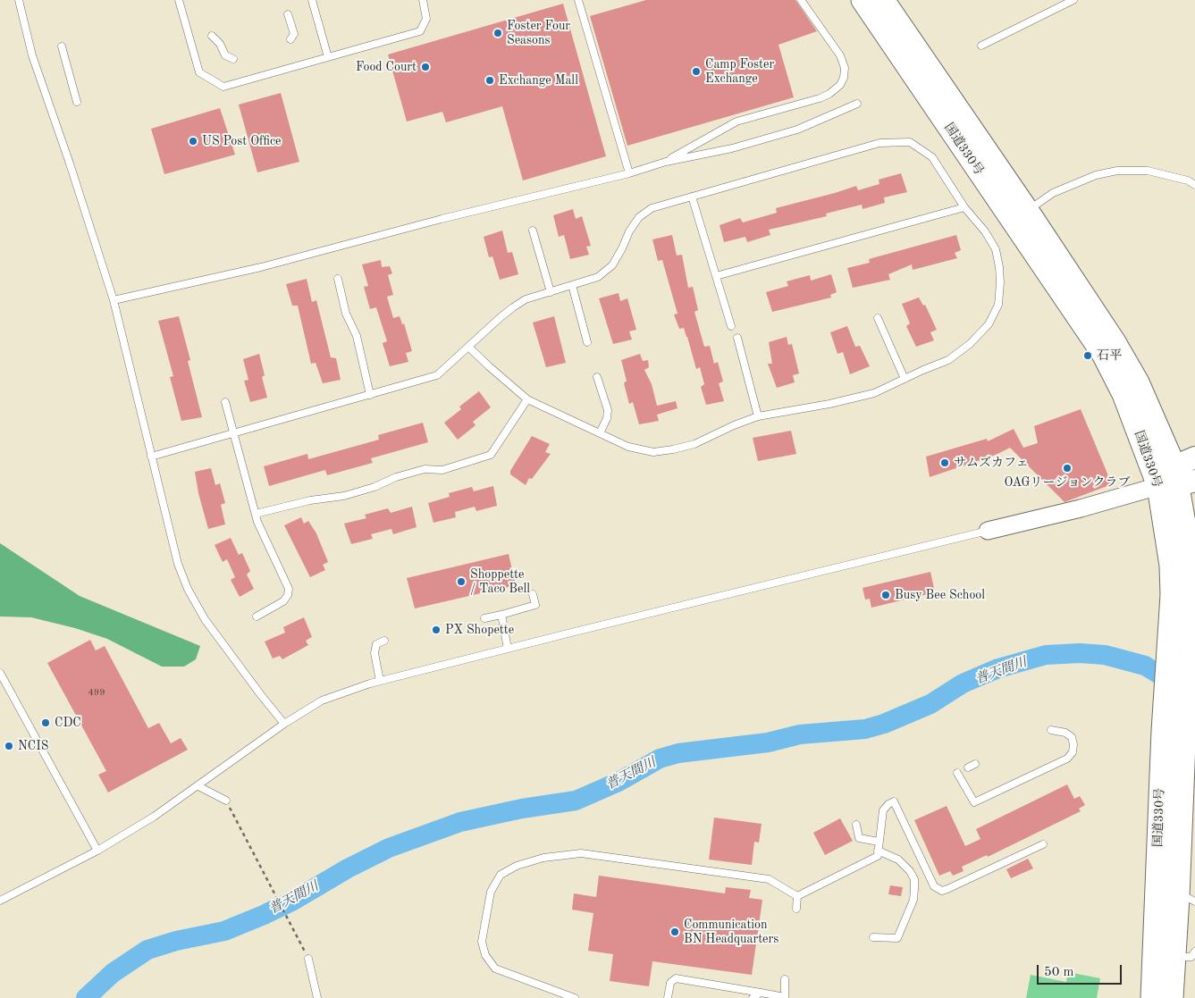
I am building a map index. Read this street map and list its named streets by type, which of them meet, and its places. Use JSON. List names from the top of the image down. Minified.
{"streets":{"highway":["国道330号"]},"water":["普天間川"],"places":["Foster Four Seasons","Food Court","Camp Foster Exchange","Exchange Mall","US Post Office","石平","サムズカフェ","OAGリージョンクラブ","Shoppette / Taco Bell","Busy Bee School","PX Shopette","CDC","NCIS","Communication BN Headquarters"],"house_numbers":["499"],"scale_bar":"50 m"}
